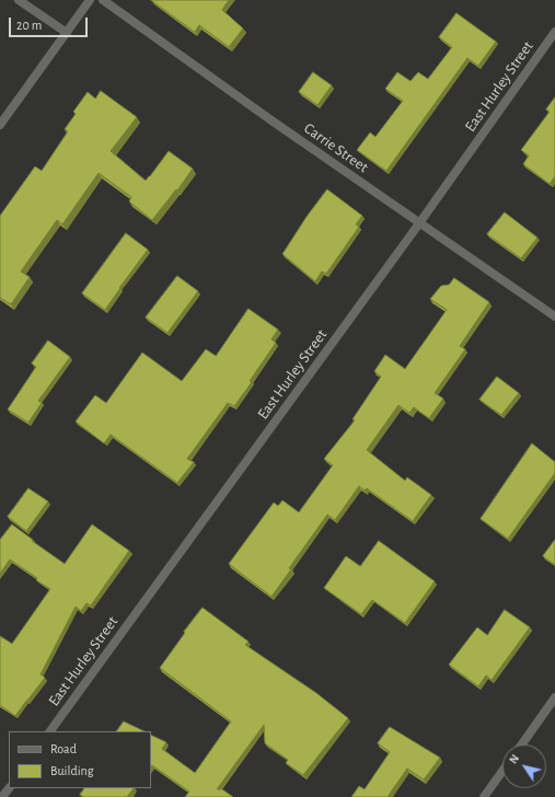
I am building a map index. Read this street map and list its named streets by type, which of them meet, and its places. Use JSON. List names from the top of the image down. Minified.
{"streets":{"street":["East Hurley Street","Carrie Street"]},"crossings":[["East Hurley Street","Carrie Street"]],"legend":["Road","Building"],"scale_bar":"20 m","north":"top left"}
